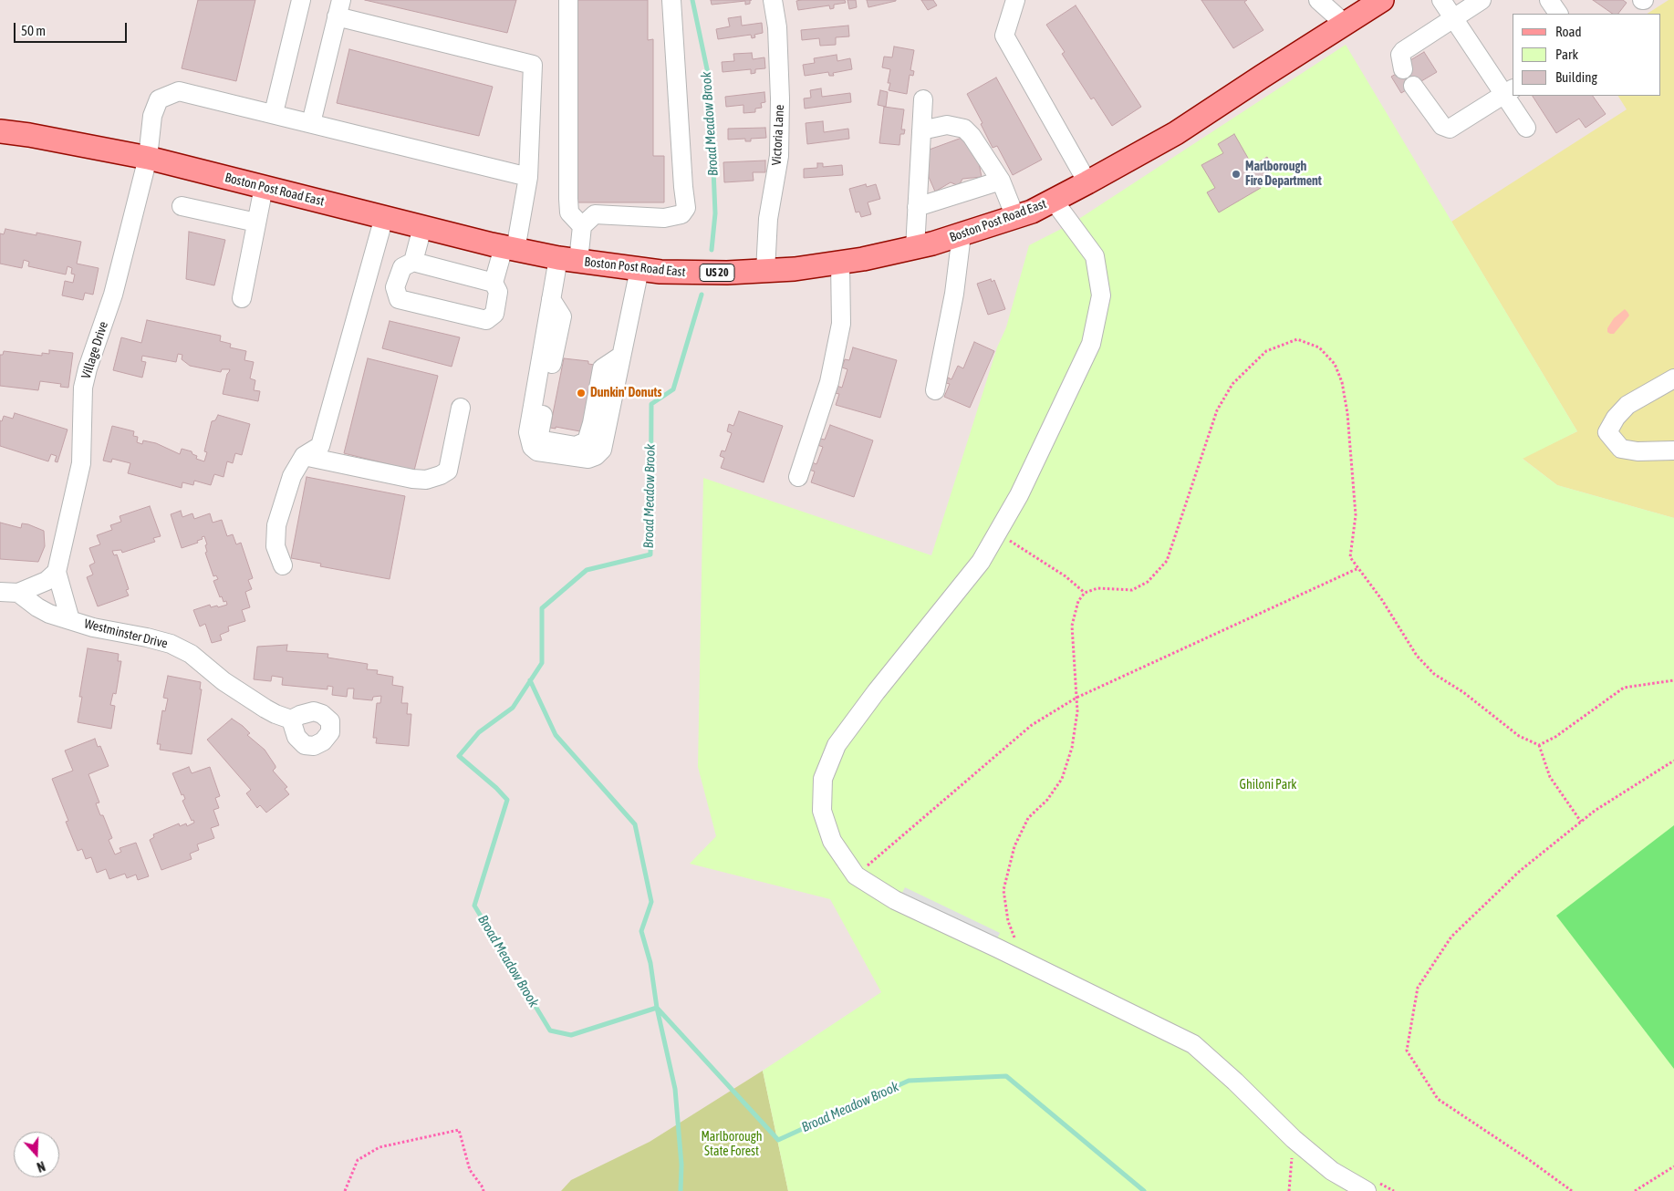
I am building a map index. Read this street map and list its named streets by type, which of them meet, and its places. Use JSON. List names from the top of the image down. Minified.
{"streets":{"main road":["Boston Post Road East","US 20"],"street":["Victoria Lane","Village Drive","Westminster Drive"]},"crossings":[["Victoria Lane","Boston Post Road East"],["Boston Post Road East","Village Drive"],["Village Drive","Westminster Drive"]],"water":["Broad Meadow Brook"],"parks":["Ghiloni Park","Marlborough State Forest"],"places":["Marlborough Fire Department","Dunkin' Donuts"],"legend":["Road","Park","Building"],"scale_bar":"50 m","north":"bottom"}
